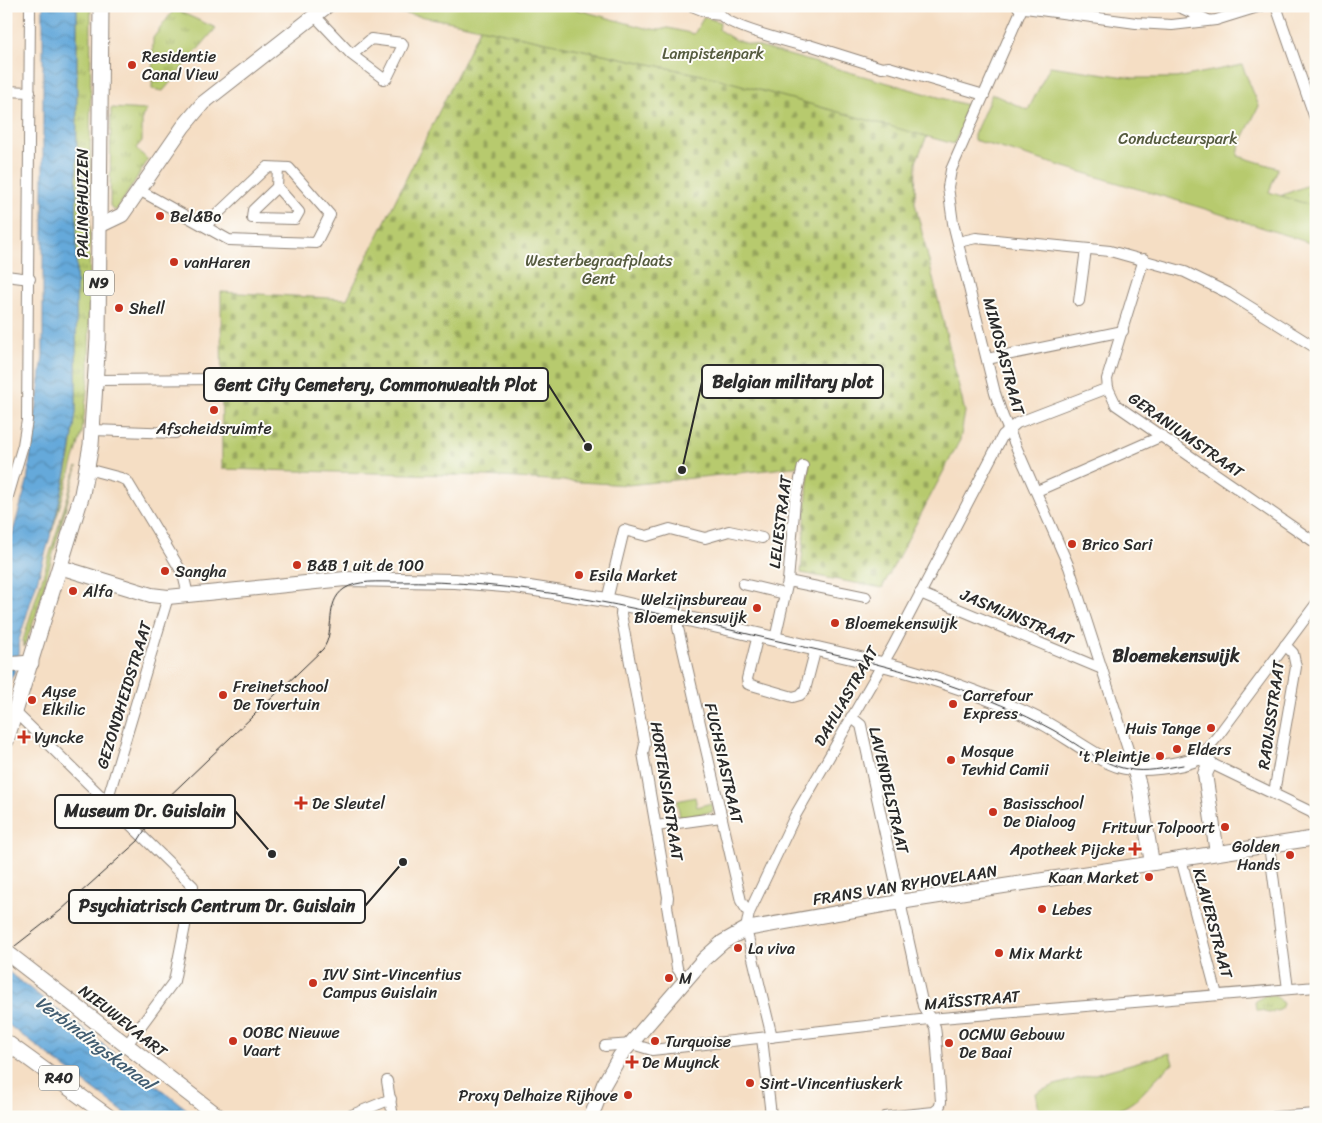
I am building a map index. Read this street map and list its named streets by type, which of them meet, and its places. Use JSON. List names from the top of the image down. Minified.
{"streets":{"main road":["PALINGHUIZEN","N9","NIEUWEVAART","R40"],"street":["MIMOSASTRAAT","GERANIUMSTRAAT","LELIESTRAAT","JASMIJNSTRAAT","GEZONDHEIDSTRAAT","DAHLIASTRAAT","RADIJSSTRAAT","FUCHSIASTRAAT","LAVENDELSTRAAT","HORTENSIASTRAAT","FRANS VAN RYHOVELAAN","KLAVERSTRAAT","MAÏSSTRAAT"]},"crossings":[["MIMOSASTRAAT","JASMIJNSTRAAT"],["MIMOSASTRAAT","DAHLIASTRAAT"],["JASMIJNSTRAAT","DAHLIASTRAAT"],["DAHLIASTRAAT","FUCHSIASTRAAT"],["DAHLIASTRAAT","LAVENDELSTRAAT"],["DAHLIASTRAAT","FRANS VAN RYHOVELAAN"],["LAVENDELSTRAAT","FRANS VAN RYHOVELAAN"],["LAVENDELSTRAAT","MAÏSSTRAAT"],["HORTENSIASTRAAT","FRANS VAN RYHOVELAAN"],["FRANS VAN RYHOVELAAN","KLAVERSTRAAT"],["FRANS VAN RYHOVELAAN","MAÏSSTRAAT"],["KLAVERSTRAAT","MAÏSSTRAAT"]],"districts":["Bloemekenswijk"],"water":["Verbindingskanaal"],"parks":["Lampistenpark","Conducteurspark","Westerbegraafplaats Gent"],"places":{"other":["Residentie Canal View","Bel&Bo","vanHaren","Shell","Afscheidsruimte","Gent City Cemetery, Commonwealth Plot","Belgian military plot","Brico Sari","B&B 1 uit de 100","Sangha","Esila Market","Alfa","Welzijnsbureau Bloemekenswijk","Bloemekenswijk","Freinetschool De Tovertuin","Ayse Elkilic","Carrefour Express","Huis Tange","Elders","'t Pleintje","Mosque Tevhid Camii","Basisschool De Dialoog","Frituur Tolpoort","Museum Dr. Guislain","Golden Hands","Psychiatrisch Centrum Dr. Guislain","Kaan Market","Lebes","La viva","Mix Markt","M","IVV Sint-Vincentius Campus Guislain","OOBC Nieuwe Vaart","Turquoise","OCMW Gebouw De Baai","Sint-Vincentiuskerk","Proxy Delhaize Rijhove"],"health":["Vyncke","De Sleutel","Apotheek Pijcke","De Muynck"]}}
